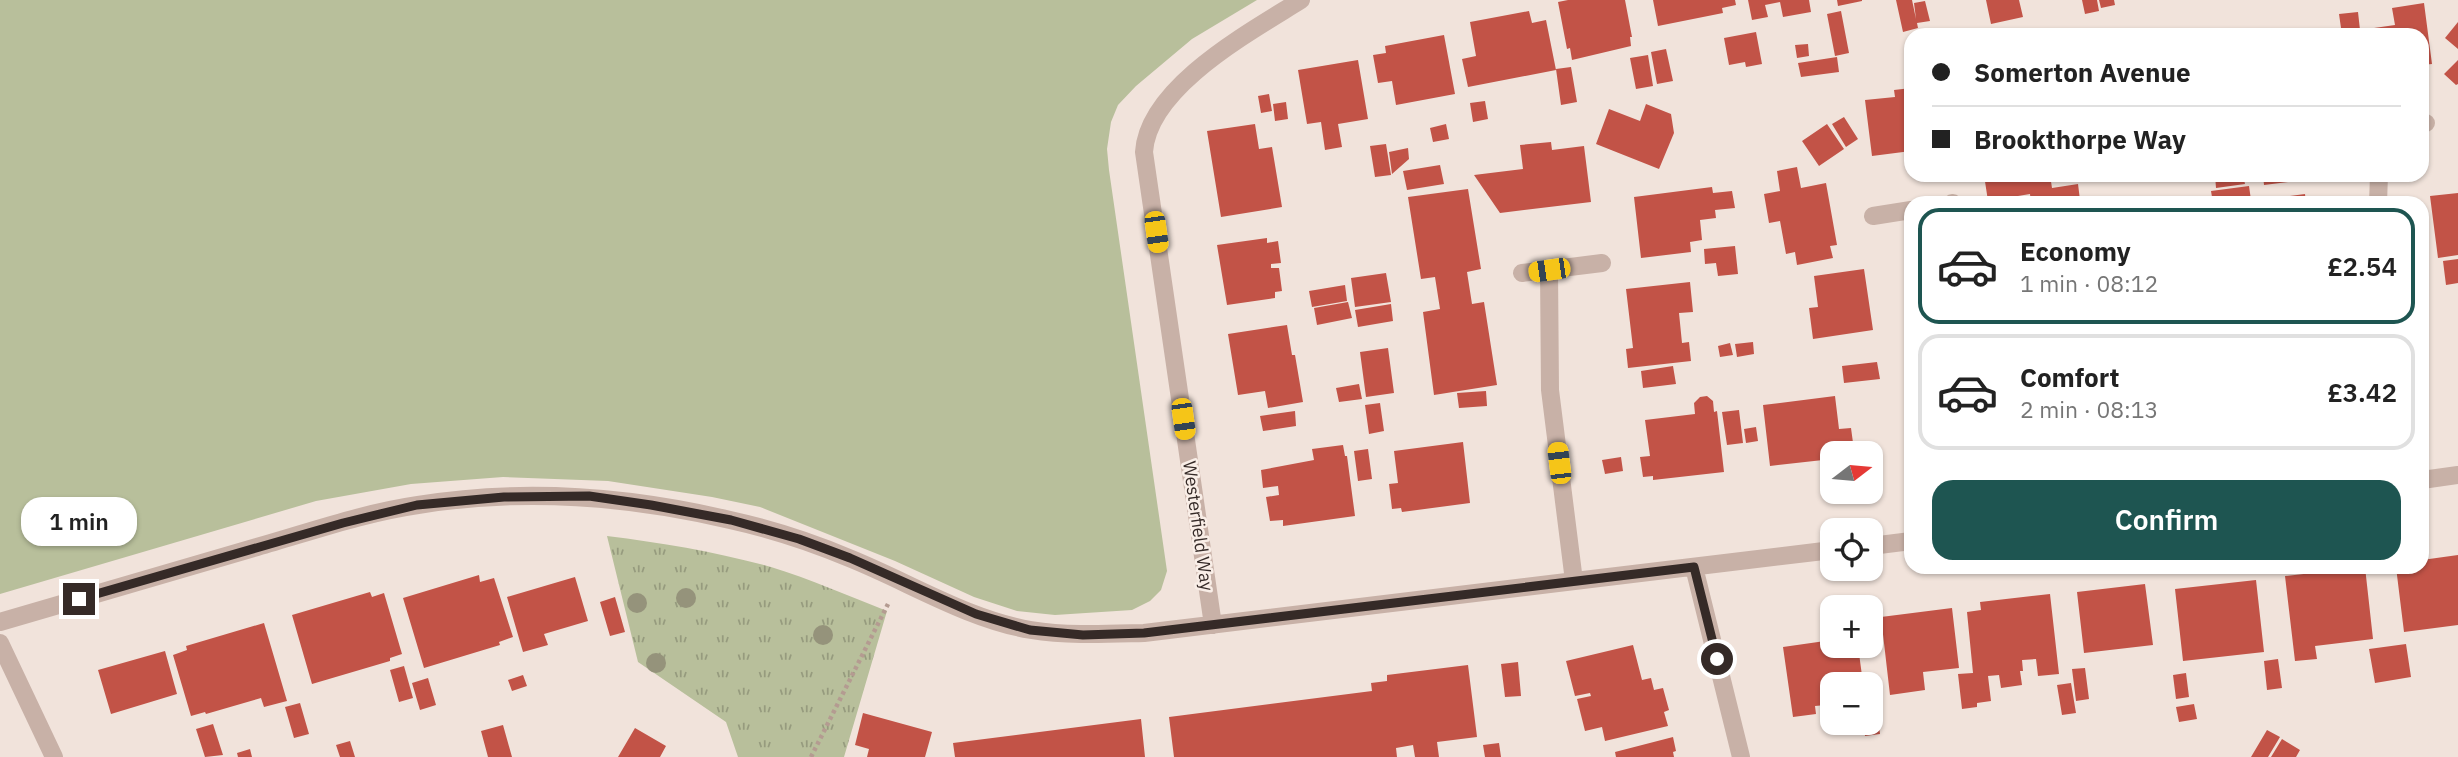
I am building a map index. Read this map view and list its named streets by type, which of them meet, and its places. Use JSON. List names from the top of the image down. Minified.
{"streets":{"street":["Westerfield Way"]},"north":"right","page":{"banner":["Somerton Avenue","Brookthorpe Way"],"list":[{"name":"Economy","note":"1 min · 08:12","value":"£2.54"},{"name":"Comfort","note":"2 min · 08:13","value":"£3.42"}],"map_buttons":["+","−"],"buttons":"Confirm","bubble":"1 min"}}
